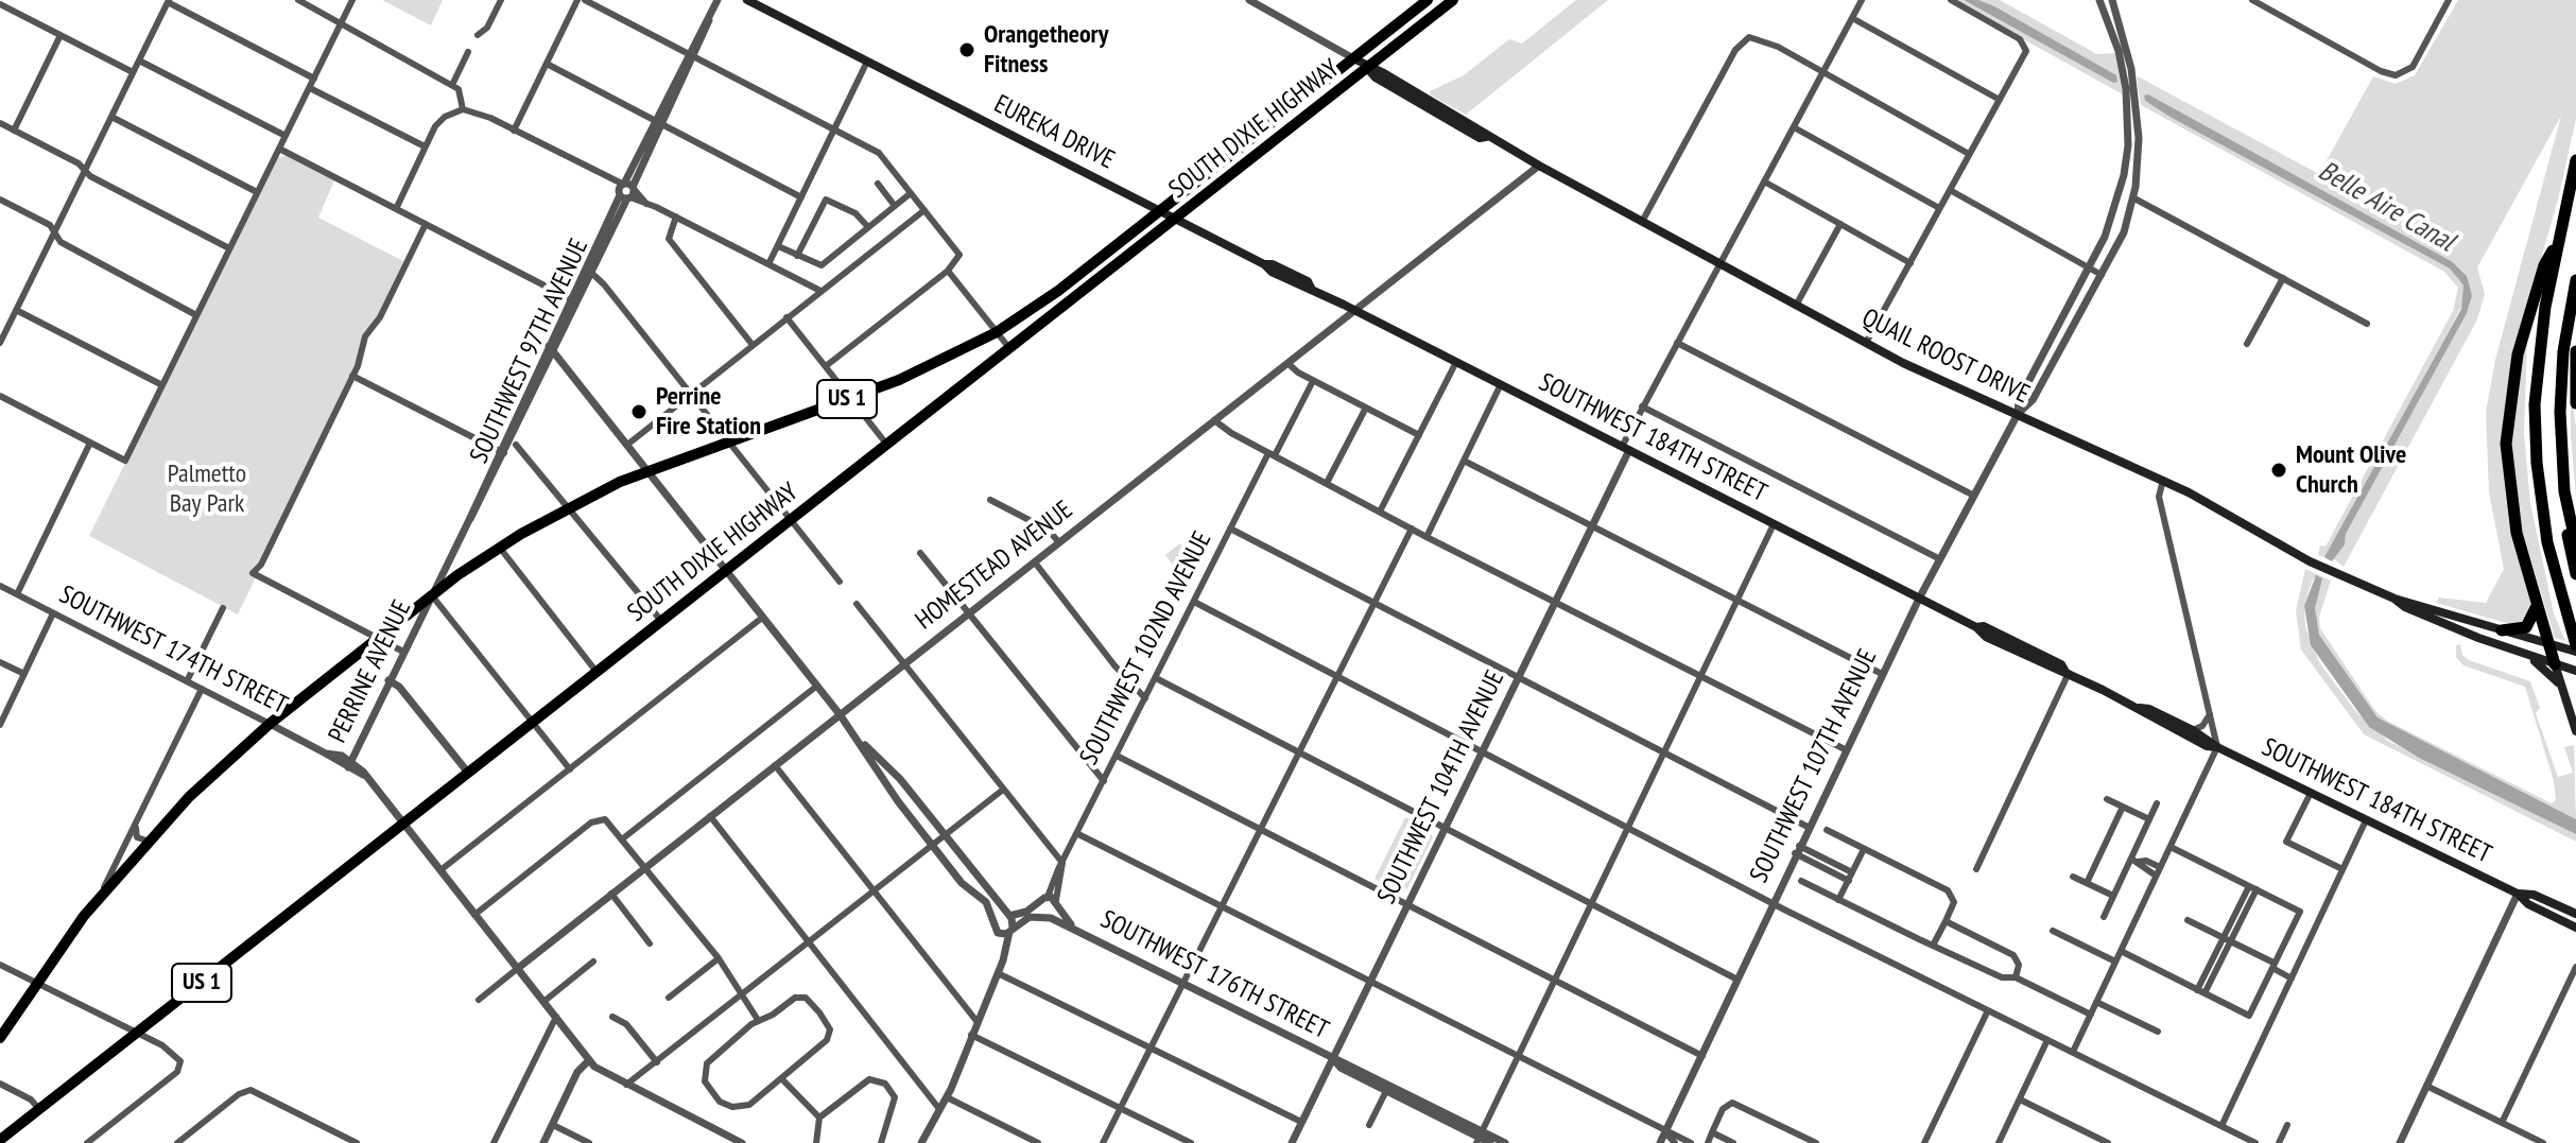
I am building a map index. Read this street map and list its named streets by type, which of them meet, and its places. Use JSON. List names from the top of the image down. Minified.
{"streets":{"highway":["SOUTH DIXIE HIGHWAY","US 1"],"main road":["EUREKA DRIVE","QUAIL ROOST DRIVE","SOUTHWEST 184TH STREET"],"street":["SOUTHWEST 97TH AVENUE","HOMESTEAD AVENUE","SOUTHWEST 102ND AVENUE","SOUTHWEST 174TH STREET","PERRINE AVENUE","SOUTHWEST 107TH AVENUE","SOUTHWEST 104TH AVENUE","SOUTHWEST 176TH STREET"]},"crossings":[["SOUTH DIXIE HIGHWAY","EUREKA DRIVE"],["SOUTH DIXIE HIGHWAY","SOUTHWEST 97TH AVENUE"],["SOUTH DIXIE HIGHWAY","QUAIL ROOST DRIVE"],["SOUTH DIXIE HIGHWAY","SOUTHWEST 184TH STREET"],["SOUTH DIXIE HIGHWAY","SOUTHWEST 174TH STREET"],["SOUTH DIXIE HIGHWAY","PERRINE AVENUE"],["EUREKA DRIVE","SOUTHWEST 184TH STREET"],["SOUTHWEST 97TH AVENUE","PERRINE AVENUE"],["QUAIL ROOST DRIVE","HOMESTEAD AVENUE"],["QUAIL ROOST DRIVE","SOUTHWEST 107TH AVENUE"],["SOUTHWEST 184TH STREET","HOMESTEAD AVENUE"],["SOUTHWEST 184TH STREET","SOUTHWEST 107TH AVENUE"],["SOUTHWEST 184TH STREET","SOUTHWEST 104TH AVENUE"],["SOUTHWEST 174TH STREET","PERRINE AVENUE"],["SOUTHWEST 104TH AVENUE","SOUTHWEST 176TH STREET"]],"water":["Belle Aire Canal"],"parks":["Palmetto Bay Park"],"places":["Orangetheory Fitness","Perrine Fire Station","Mount Olive Church"]}
